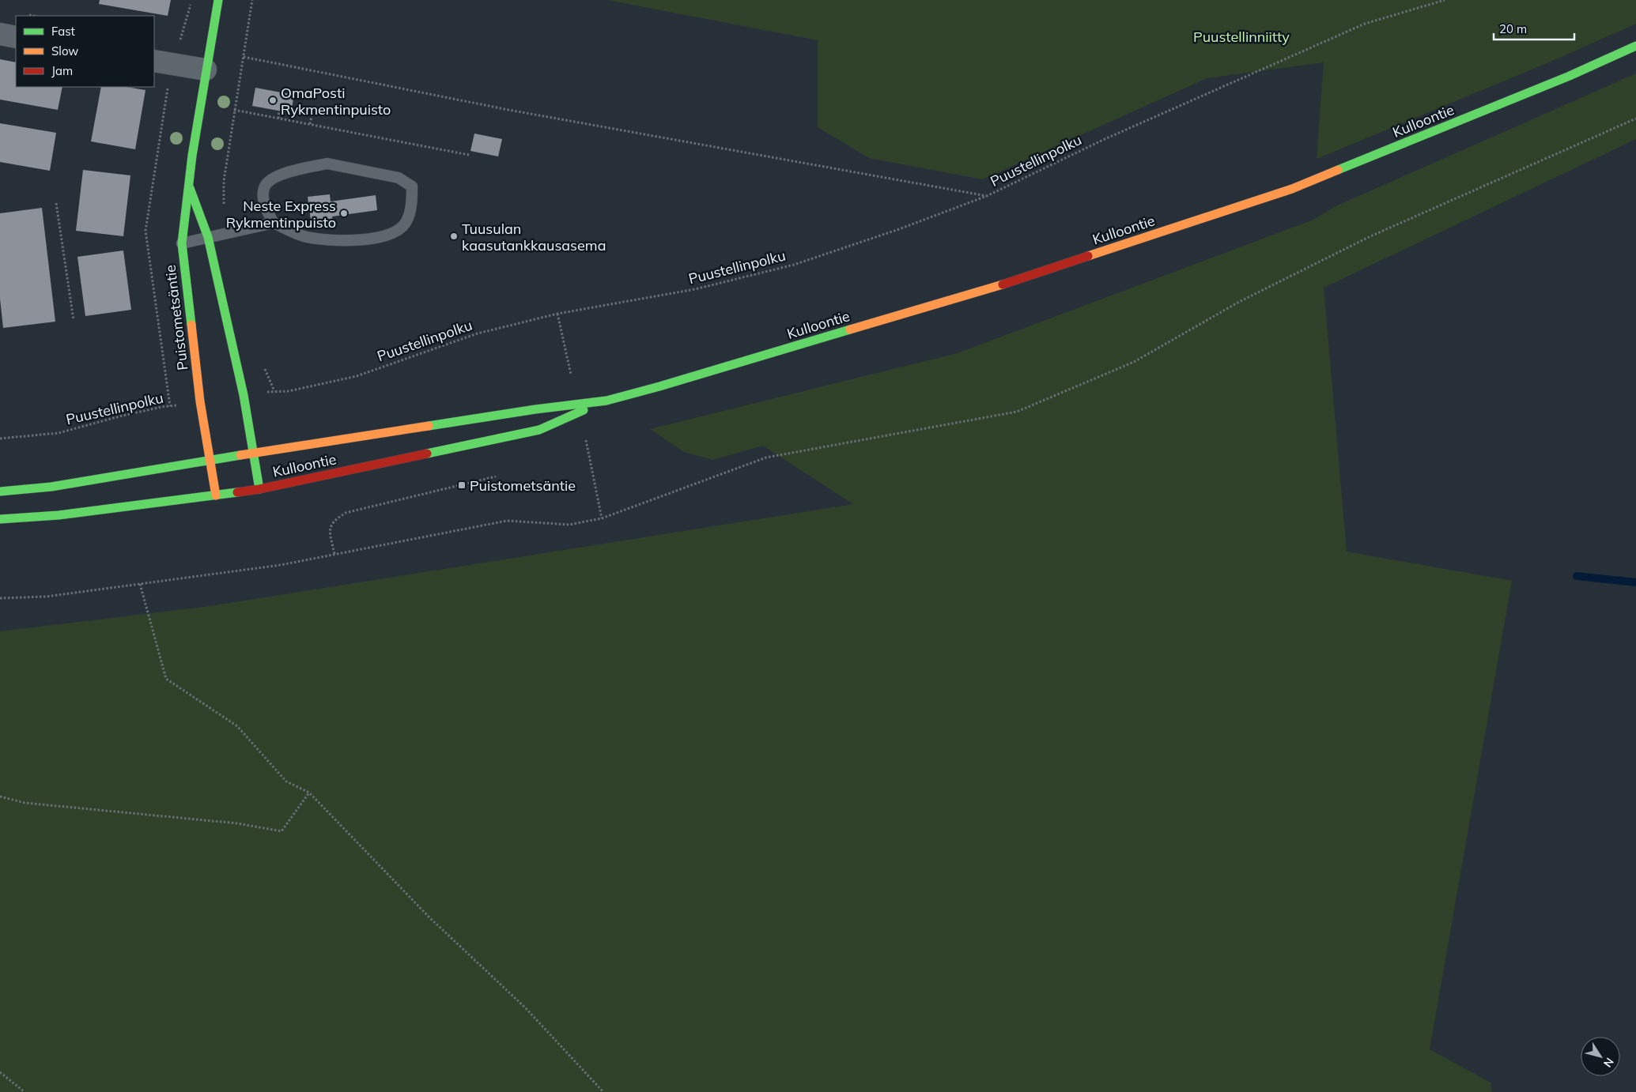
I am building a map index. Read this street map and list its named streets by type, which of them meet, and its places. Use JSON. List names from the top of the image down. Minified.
{"streets":{"main road":["Kulloontie","Puistometsäntie"],"path":["Puustellinpolku"]},"crossings":[["Kulloontie","Puistometsäntie"],["Puustellinpolku","Puistometsäntie"]],"parks":["Puustellinniitty"],"places":{"other":["OmaPosti Rykmentinpuisto","Neste Express Rykmentinpuisto","Tuusulan kaasutankkausasema"],"transit":["Puistometsäntie"]},"legend":["Fast","Slow","Jam"],"scale_bar":"20 m","north":"bottom right"}
